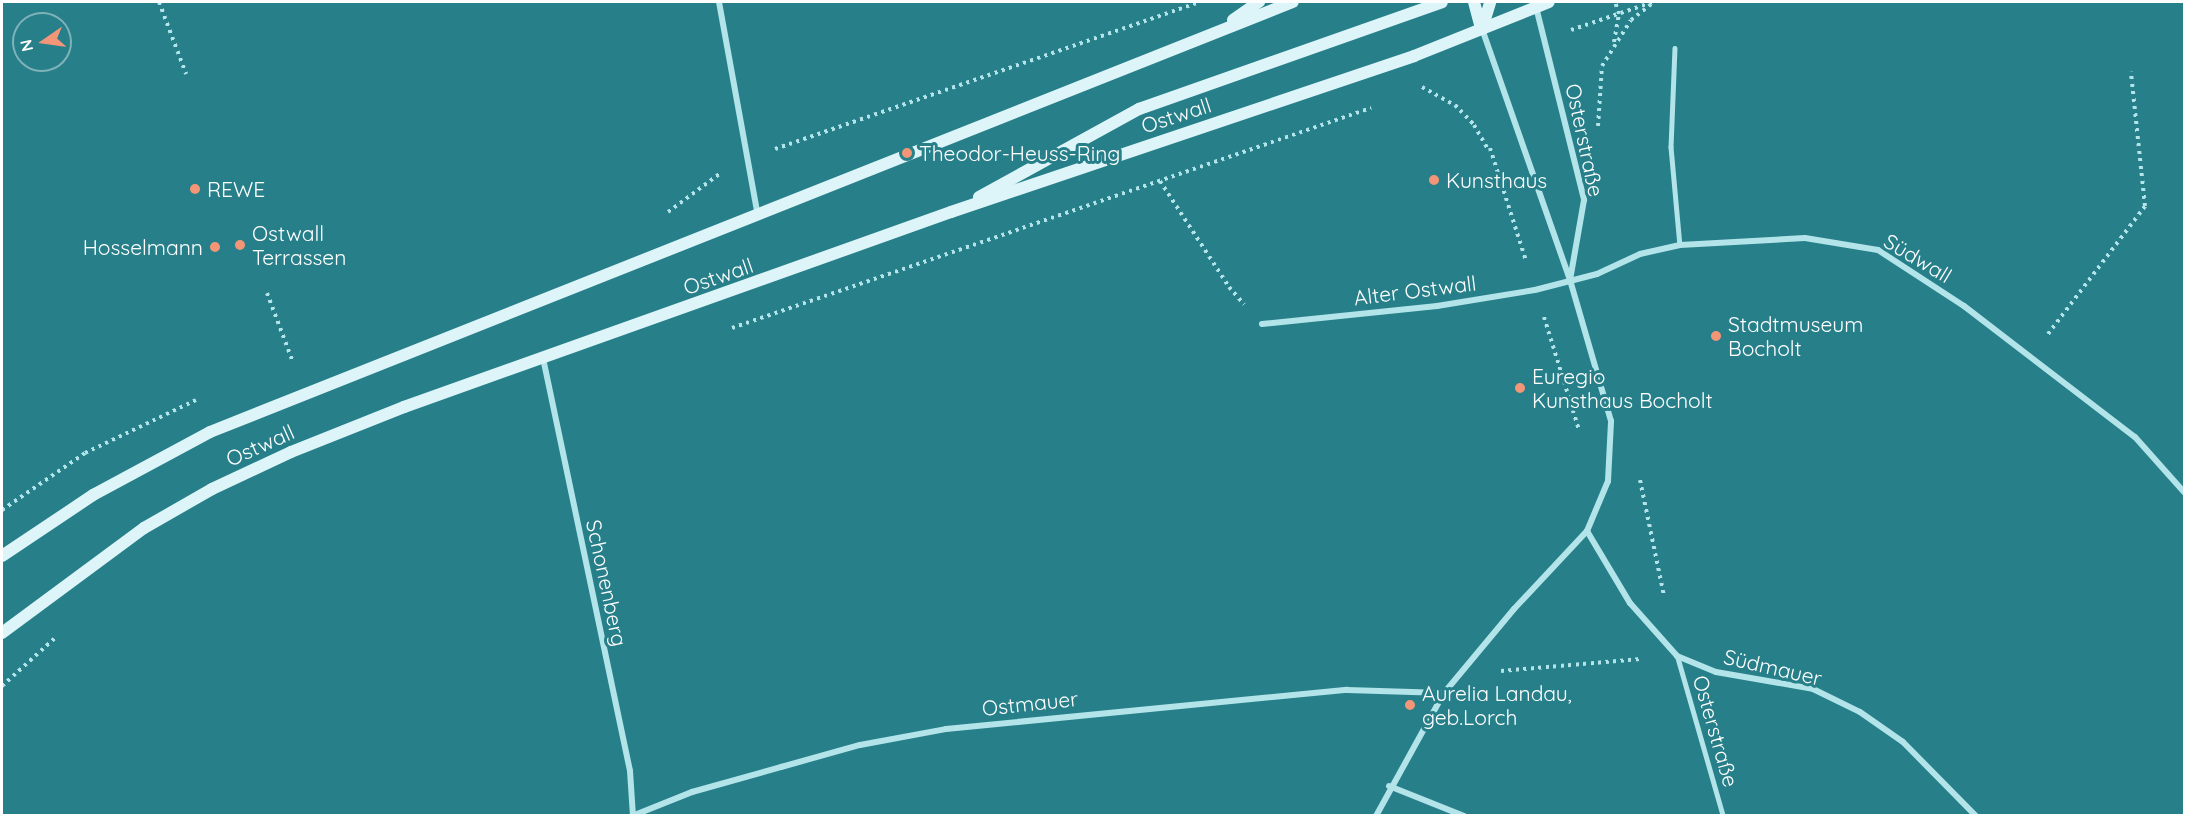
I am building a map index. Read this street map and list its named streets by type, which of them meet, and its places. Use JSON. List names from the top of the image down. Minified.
{"streets":{"main road":["Ostwall"],"street":["Osterstraße","Südwall","Alter Ostwall","Schonenberg","Südmauer","Ostmauer"]},"crossings":[["Ostwall","Osterstraße"],["Ostwall","Schonenberg"],["Osterstraße","Südwall"],["Osterstraße","Alter Ostwall"],["Osterstraße","Südmauer"],["Südwall","Alter Ostwall"],["Schonenberg","Ostmauer"]],"places":["Theodor-Heuss-Ring","Kunsthaus","REWE","Ostwall Terrassen","Hosselmann","Stadtmuseum Bocholt","Euregio Kunsthaus Bocholt","Aurelia Landau, geb.Lorch"],"north":"left"}
